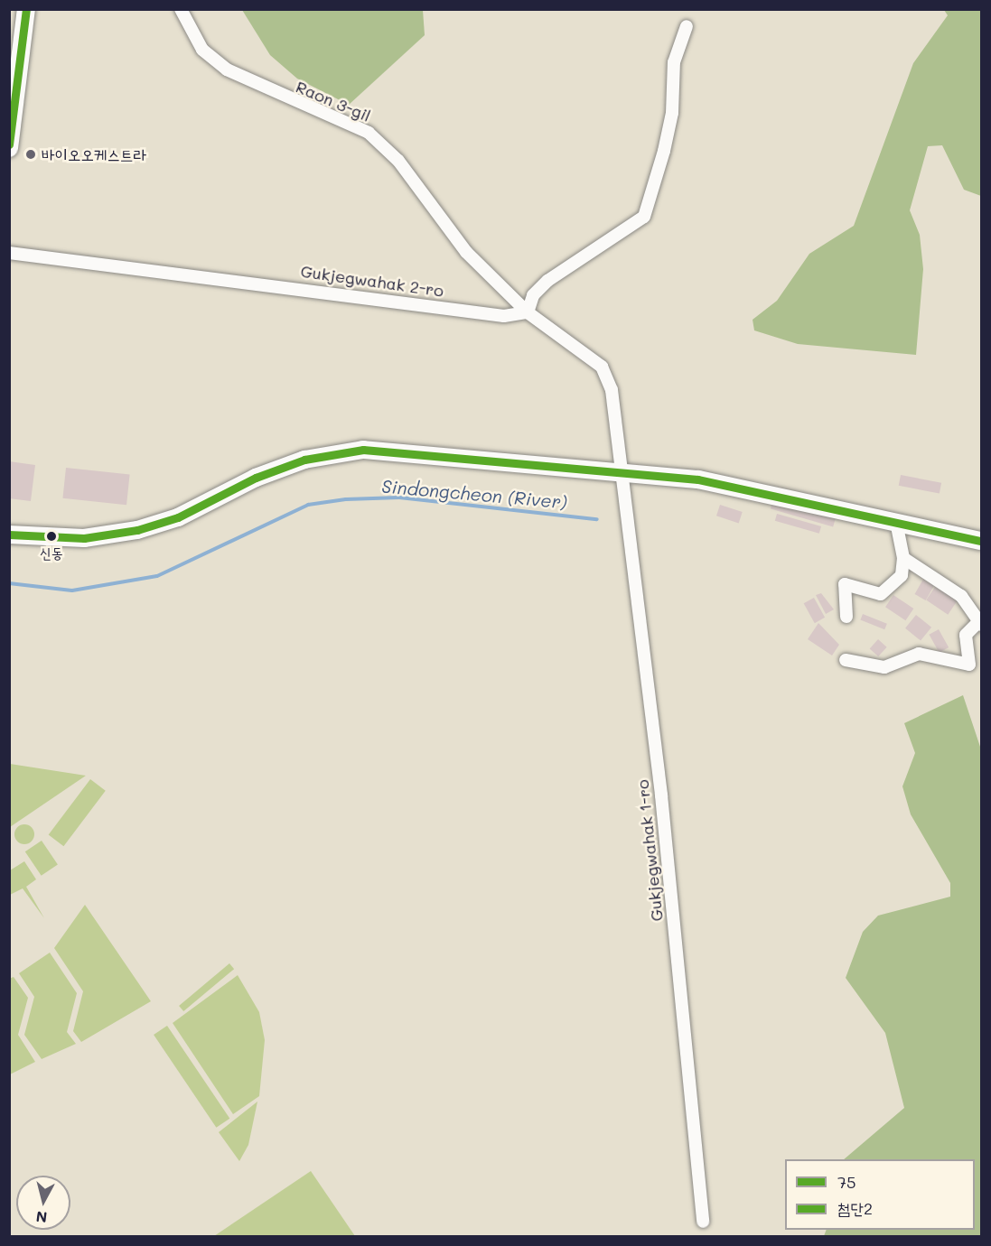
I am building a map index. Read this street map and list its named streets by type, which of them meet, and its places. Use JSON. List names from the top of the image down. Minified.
{"streets":{"street":["Raon 3-gil","Gukjegwahak 2-ro","Gukjegwahak 1-ro"]},"crossings":[["Raon 3-gil","Gukjegwahak 2-ro"]],"water":["Sindongcheon (River)"],"places":["바이오오케스트라","신동"],"lines":["transit line 첨단2","transit line 75"],"legend":["75","첨단2"],"north":"bottom"}
